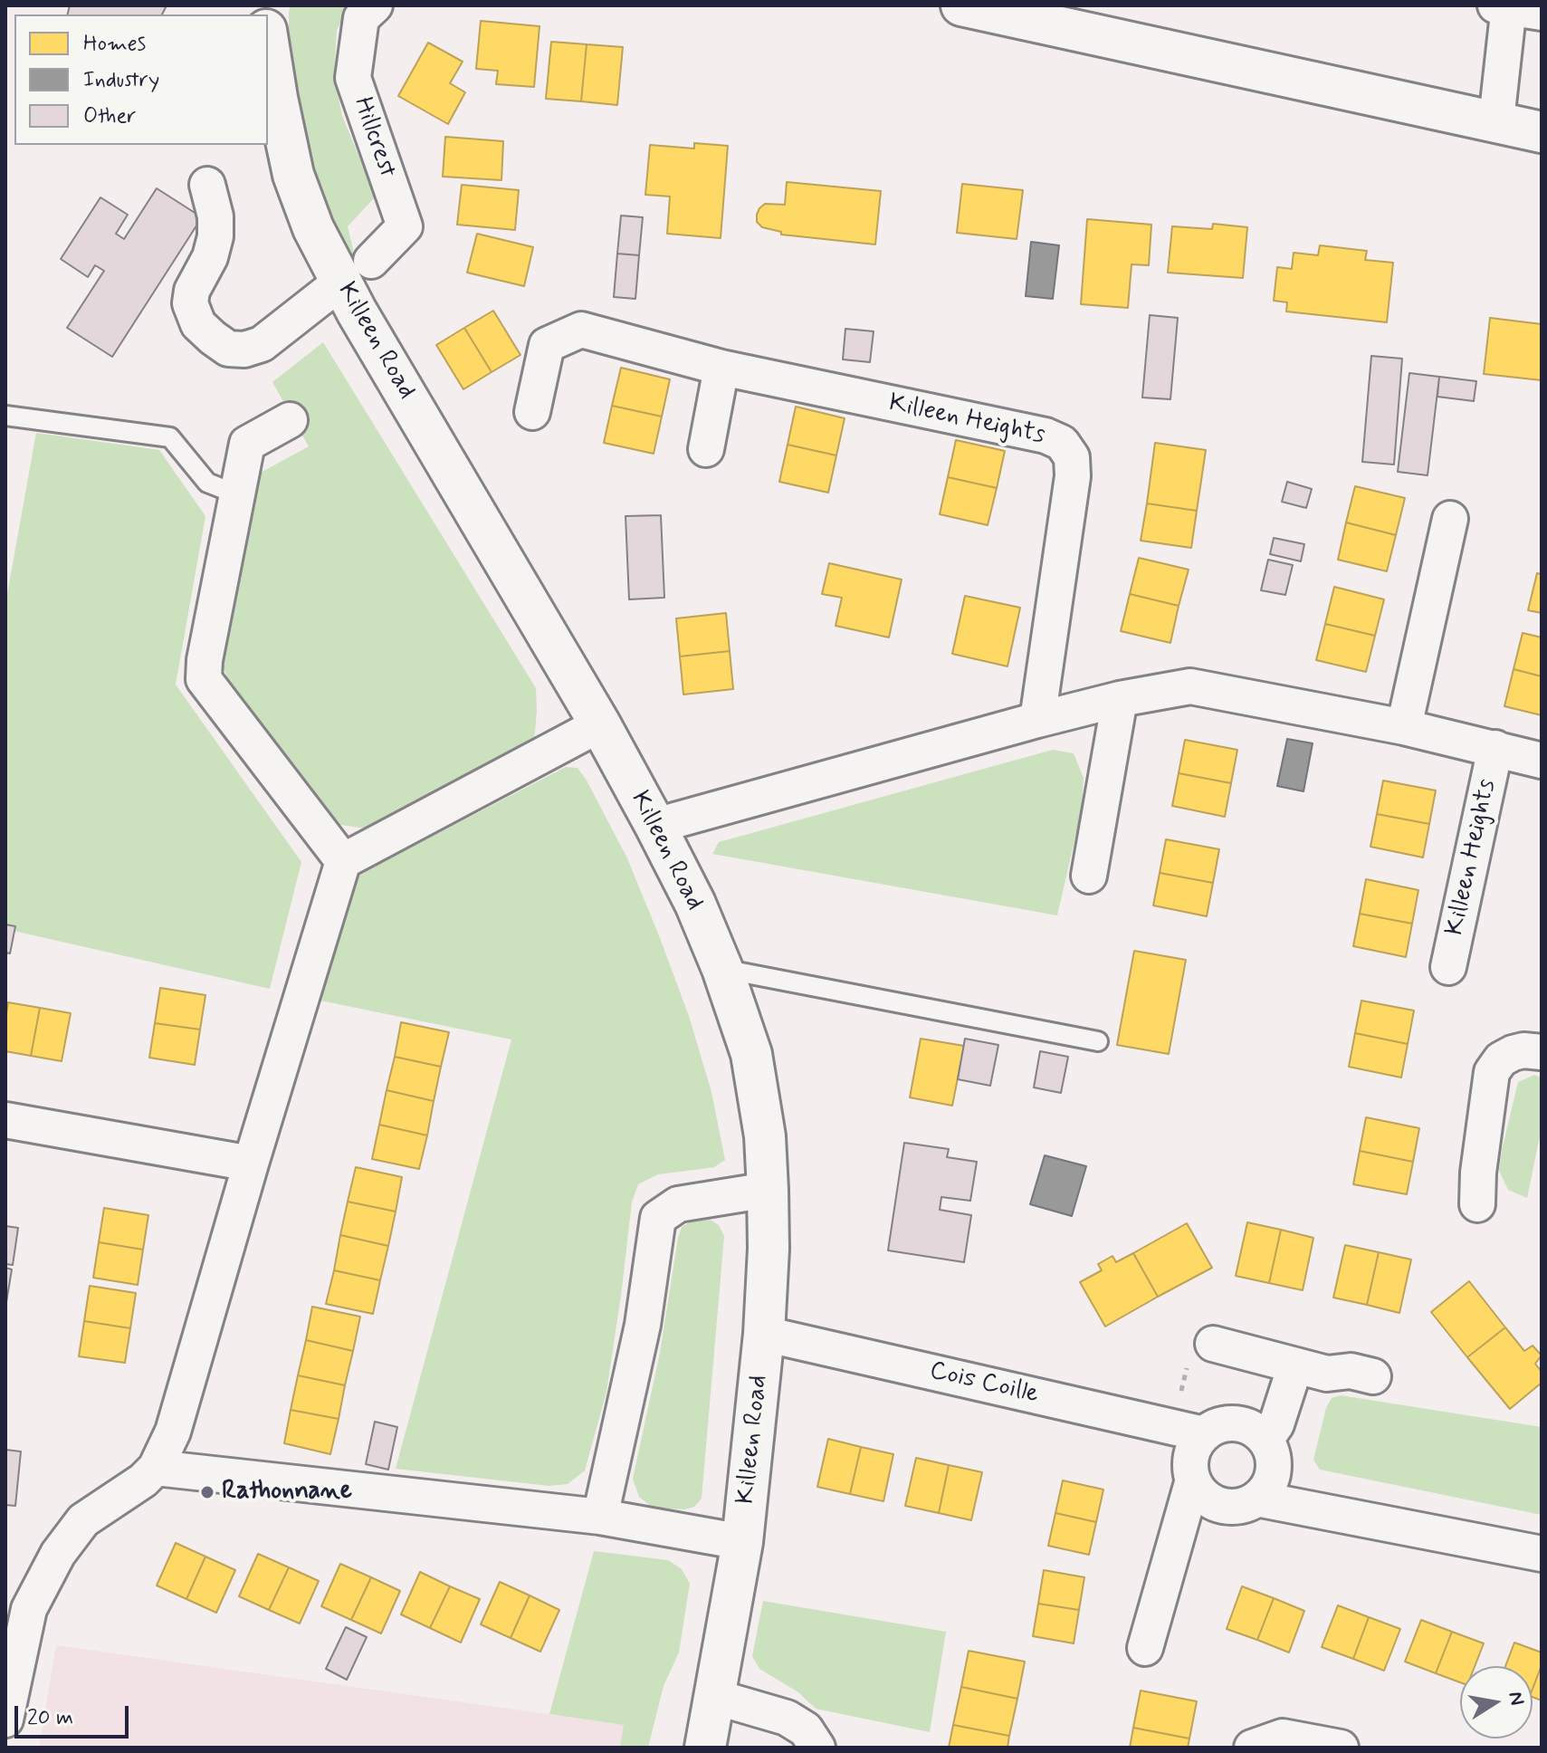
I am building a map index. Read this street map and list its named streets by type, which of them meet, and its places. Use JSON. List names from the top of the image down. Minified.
{"streets":{"street":["Hillcrest","Killeen Road","Killeen Heights","Cois Coille"]},"crossings":[["Hillcrest","Killeen Road"],["Killeen Road","Killeen Heights"],["Killeen Road","Cois Coille"]],"places":["Rathonnane"],"legend":["Homes","Industry","Other"],"scale_bar":"20 m","north":"right"}
